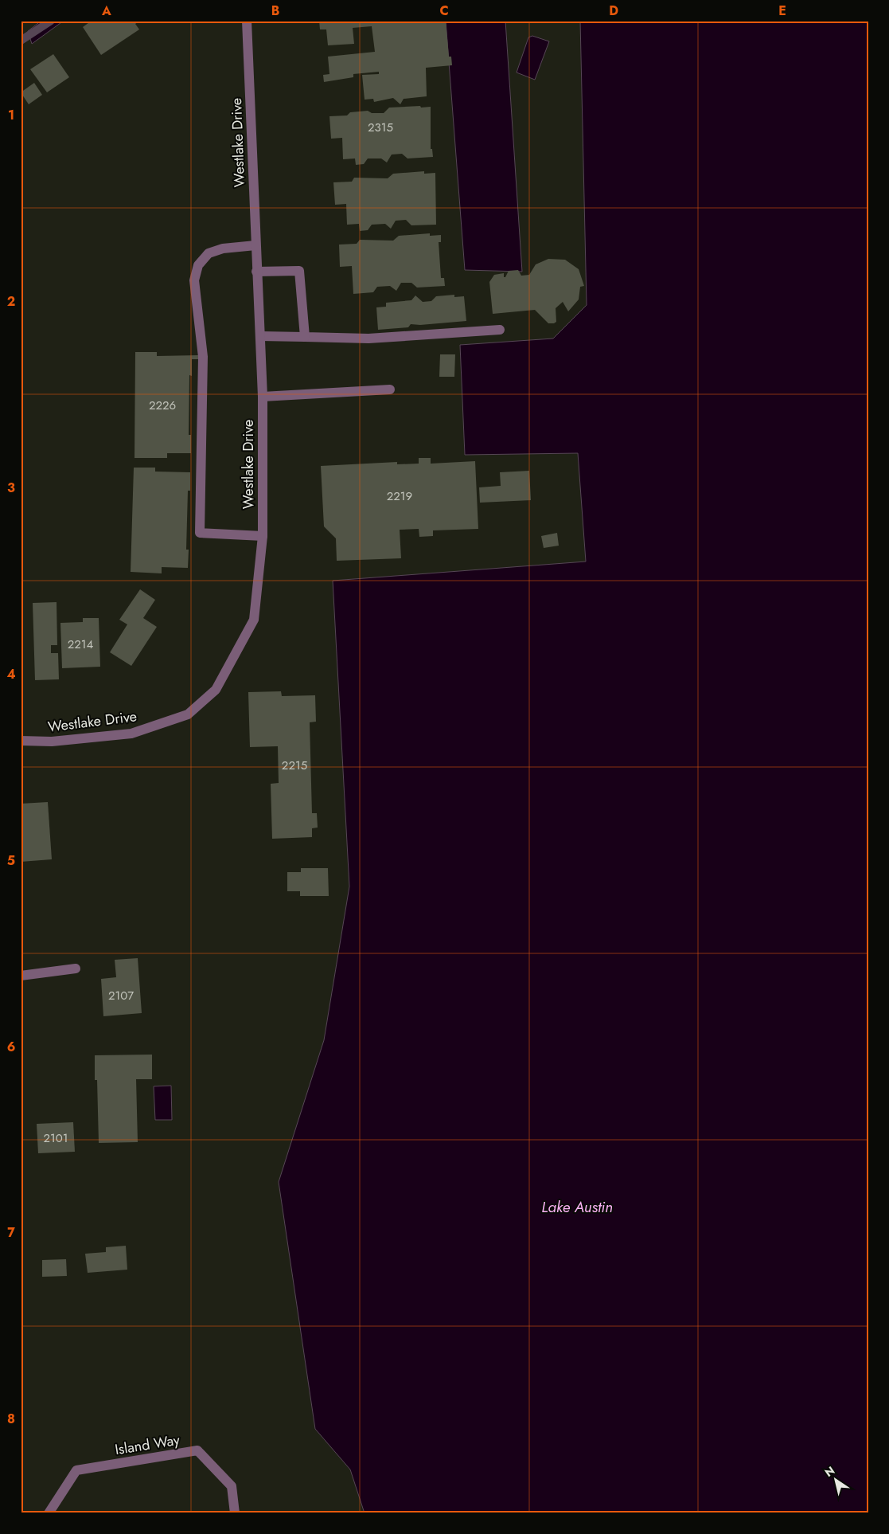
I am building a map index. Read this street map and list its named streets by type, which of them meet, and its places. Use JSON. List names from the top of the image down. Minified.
{"streets":{"street":["Westlake Drive","Island Way"]},"water":["Lake Austin"],"house_numbers":["2315","2226","2219","2214","2215","2107","2101"],"north":"top left","grid":{"columns":["A","B","C","D","E"],"rows":["1","2","3","4","5","6","7","8"]}}
